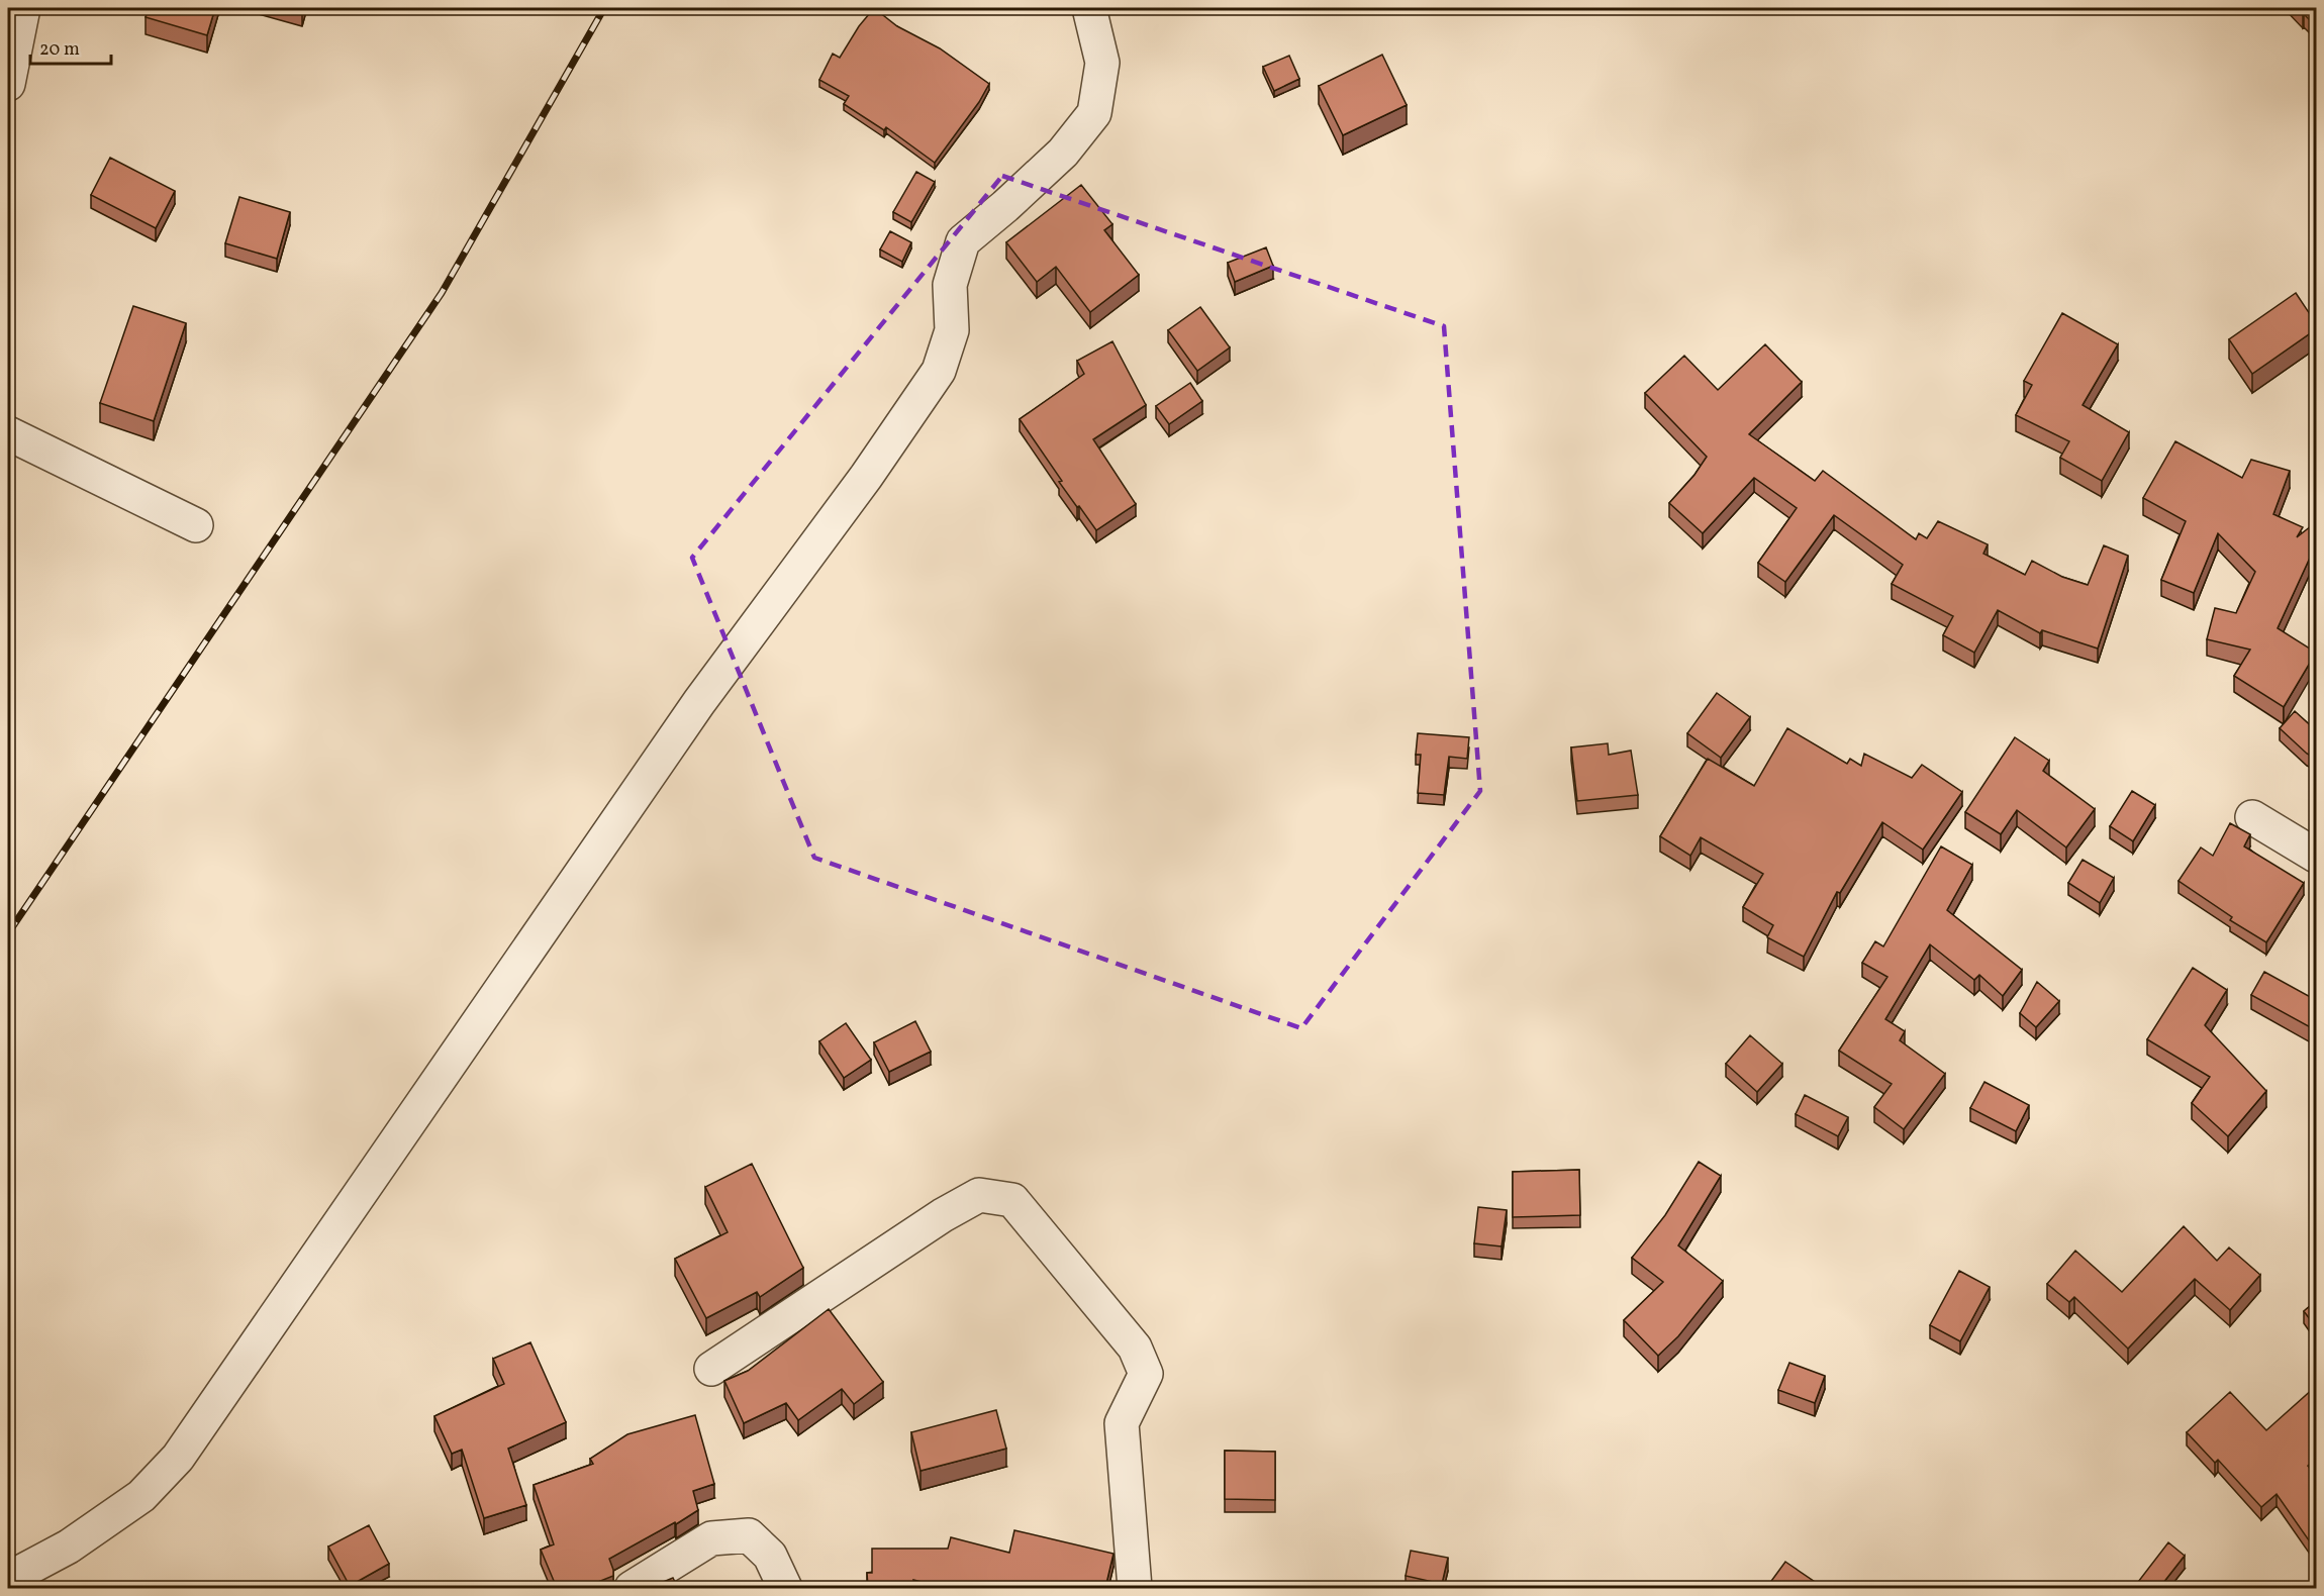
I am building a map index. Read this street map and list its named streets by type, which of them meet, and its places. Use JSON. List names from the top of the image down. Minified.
{"scale_bar":"20 m"}
